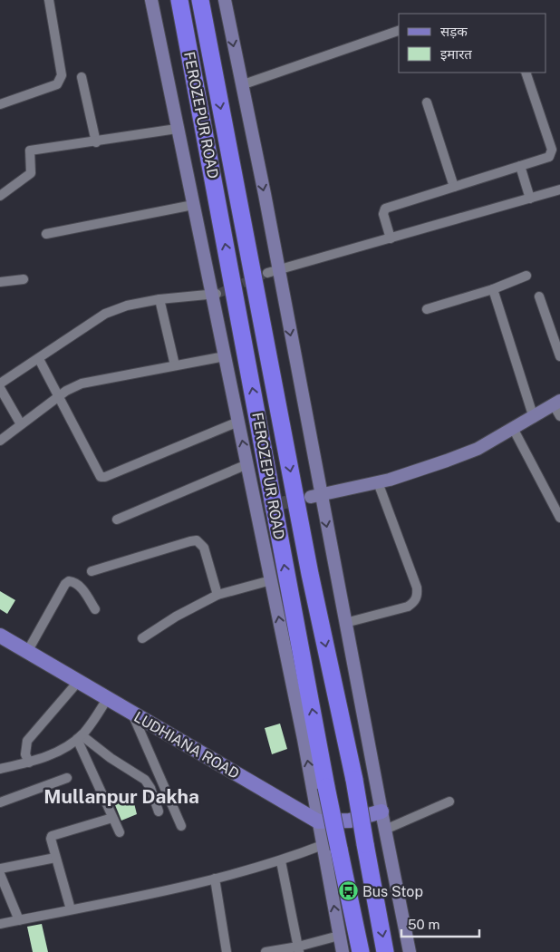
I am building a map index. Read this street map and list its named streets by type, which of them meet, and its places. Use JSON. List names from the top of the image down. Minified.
{"streets":{"highway":["FEROZEPUR ROAD"],"main road":["LUDHIANA ROAD"]},"districts":["Mullanpur Dakha"],"places":{"bus stop":["Bus Stop"]},"legend":["सड़क","इमारत"],"scale_bar":"50 m"}
